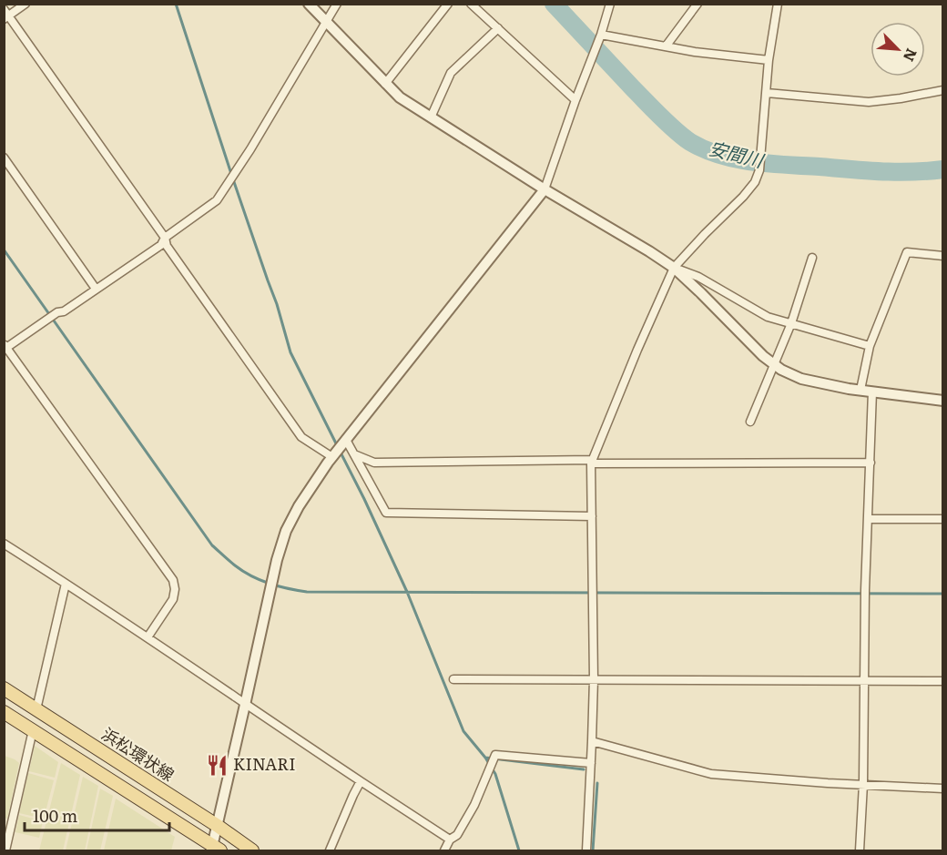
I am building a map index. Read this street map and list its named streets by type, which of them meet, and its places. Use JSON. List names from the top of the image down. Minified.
{"streets":{"main road":["浜松環状線"]},"water":["安間川"],"places":{"restaurant":["KINARI"]},"scale_bar":"100 m","north":"bottom right"}
